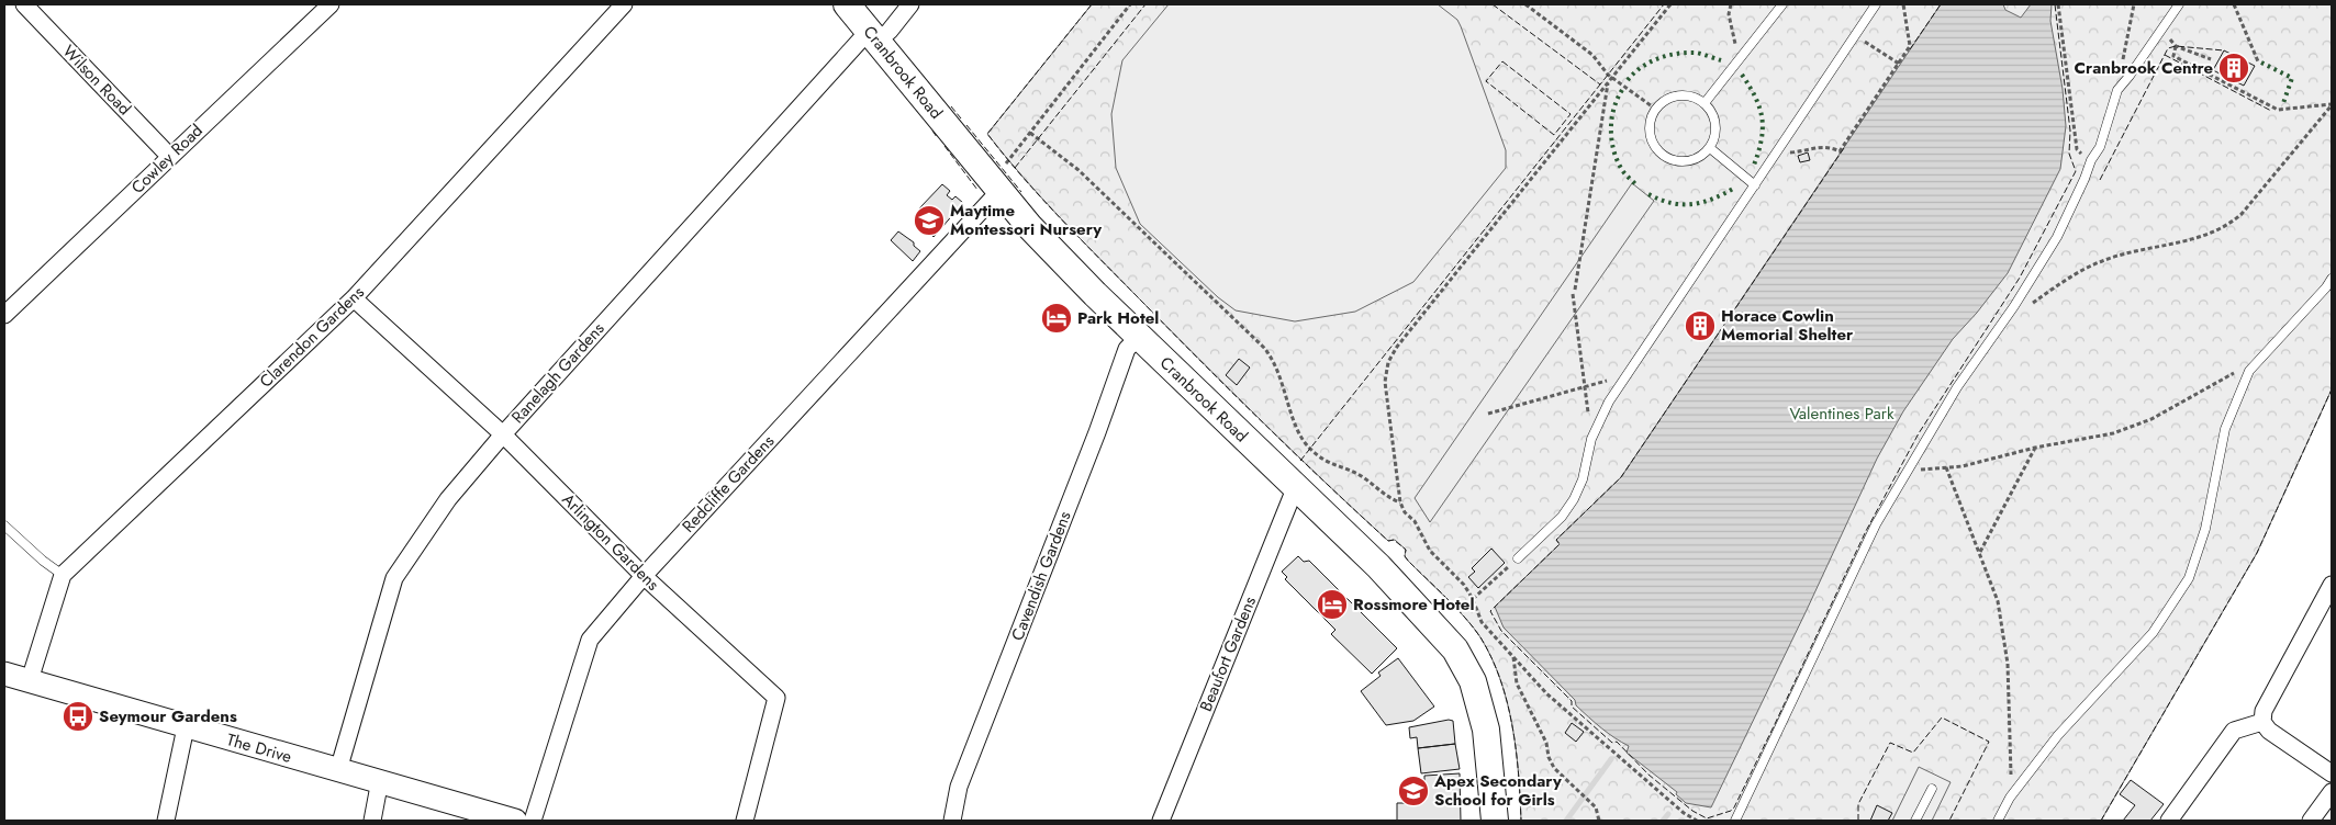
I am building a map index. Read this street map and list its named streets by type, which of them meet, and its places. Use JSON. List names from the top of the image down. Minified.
{"streets":{"main road":["Cranbrook Road"],"street":["Wilson Road","Cowley Road","Clarendon Gardens","Ranelagh Gardens","Redcliffe Gardens","Arlington Gardens","Cavendish Gardens","Beaufort Gardens","The Drive"]},"crossings":[["Cranbrook Road","Ranelagh Gardens"],["Cranbrook Road","Redcliffe Gardens"],["Cranbrook Road","Cavendish Gardens"],["Cranbrook Road","Beaufort Gardens"],["Wilson Road","Cowley Road"],["Clarendon Gardens","Arlington Gardens"],["Clarendon Gardens","The Drive"],["Ranelagh Gardens","Arlington Gardens"],["Ranelagh Gardens","The Drive"],["Redcliffe Gardens","Arlington Gardens"]],"parks":["Valentines Park"],"places":{"building":["Cranbrook Centre","Horace Cowlin Memorial Shelter"],"school or university":["Maytime Montessori Nursery","Apex Secondary School for Girls"],"hotel":["Park Hotel","Rossmore Hotel"],"bus stop":["Seymour Gardens"]}}
